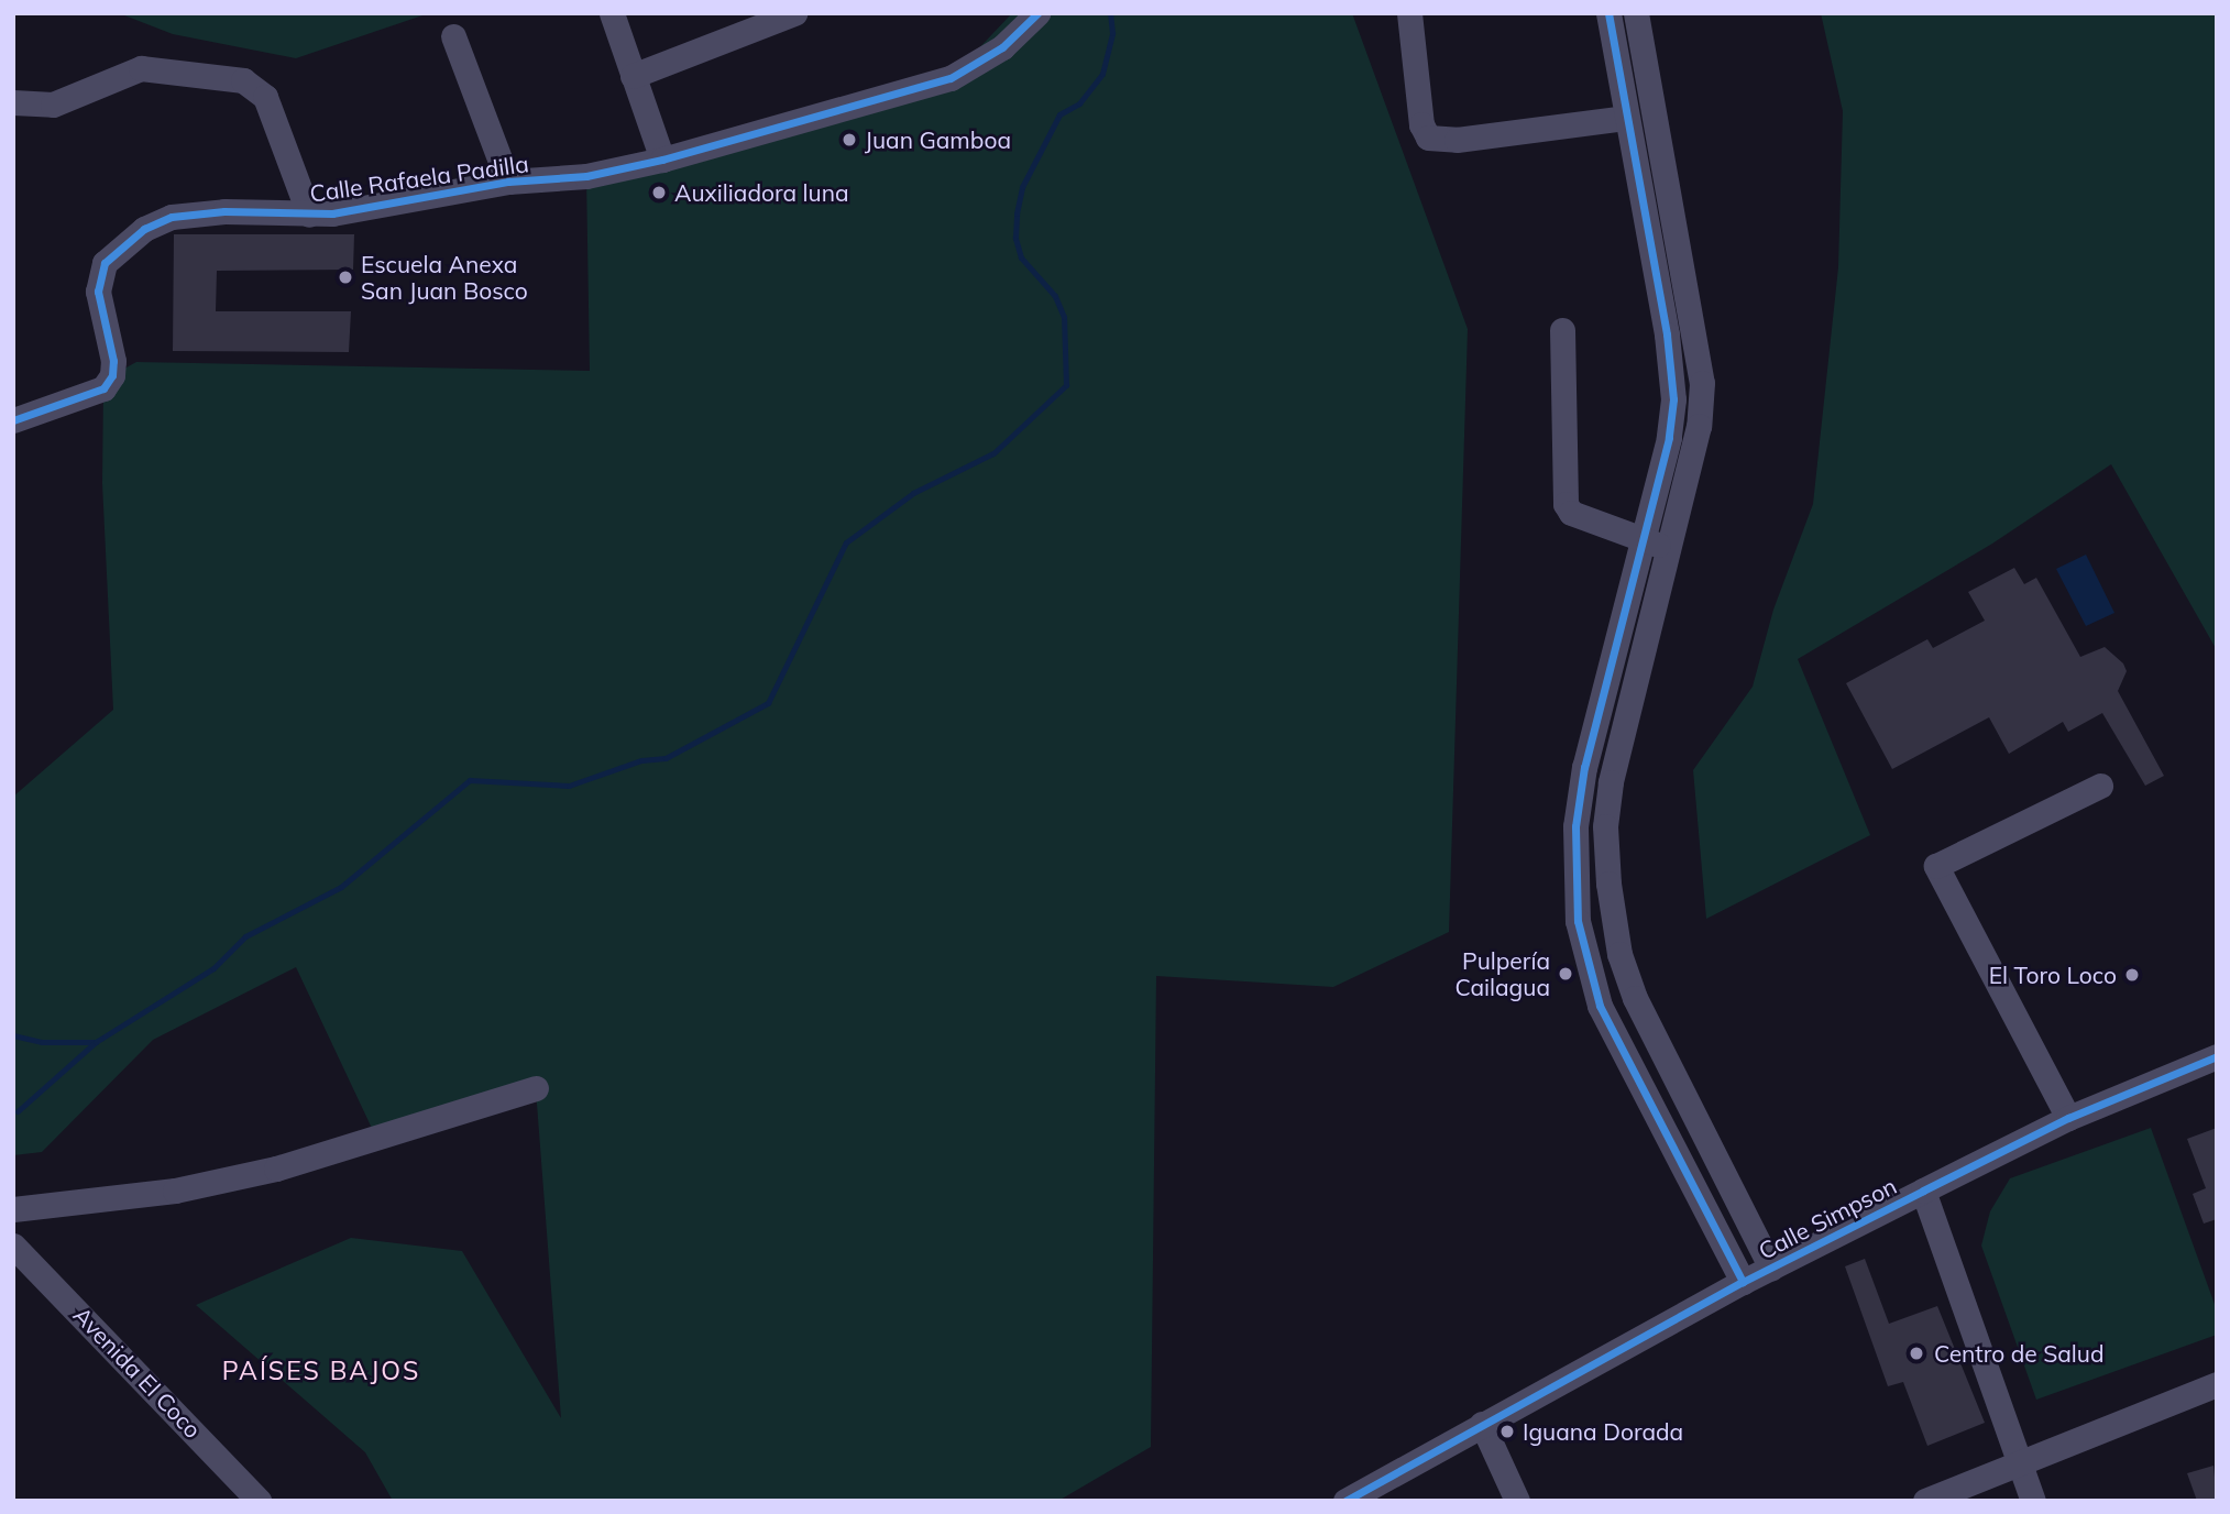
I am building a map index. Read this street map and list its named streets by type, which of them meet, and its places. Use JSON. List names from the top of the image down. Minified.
{"streets":{"street":["Calle Rafaela Padilla","Calle Simpson","Avenida El Coco"]},"districts":["PAÍSES BAJOS"],"places":["Juan Gamboa","Auxiliadora luna","Escuela Anexa San Juan Bosco","Pulpería Cailagua","El Toro Loco","Centro de Salud","Iguana Dorada"]}
